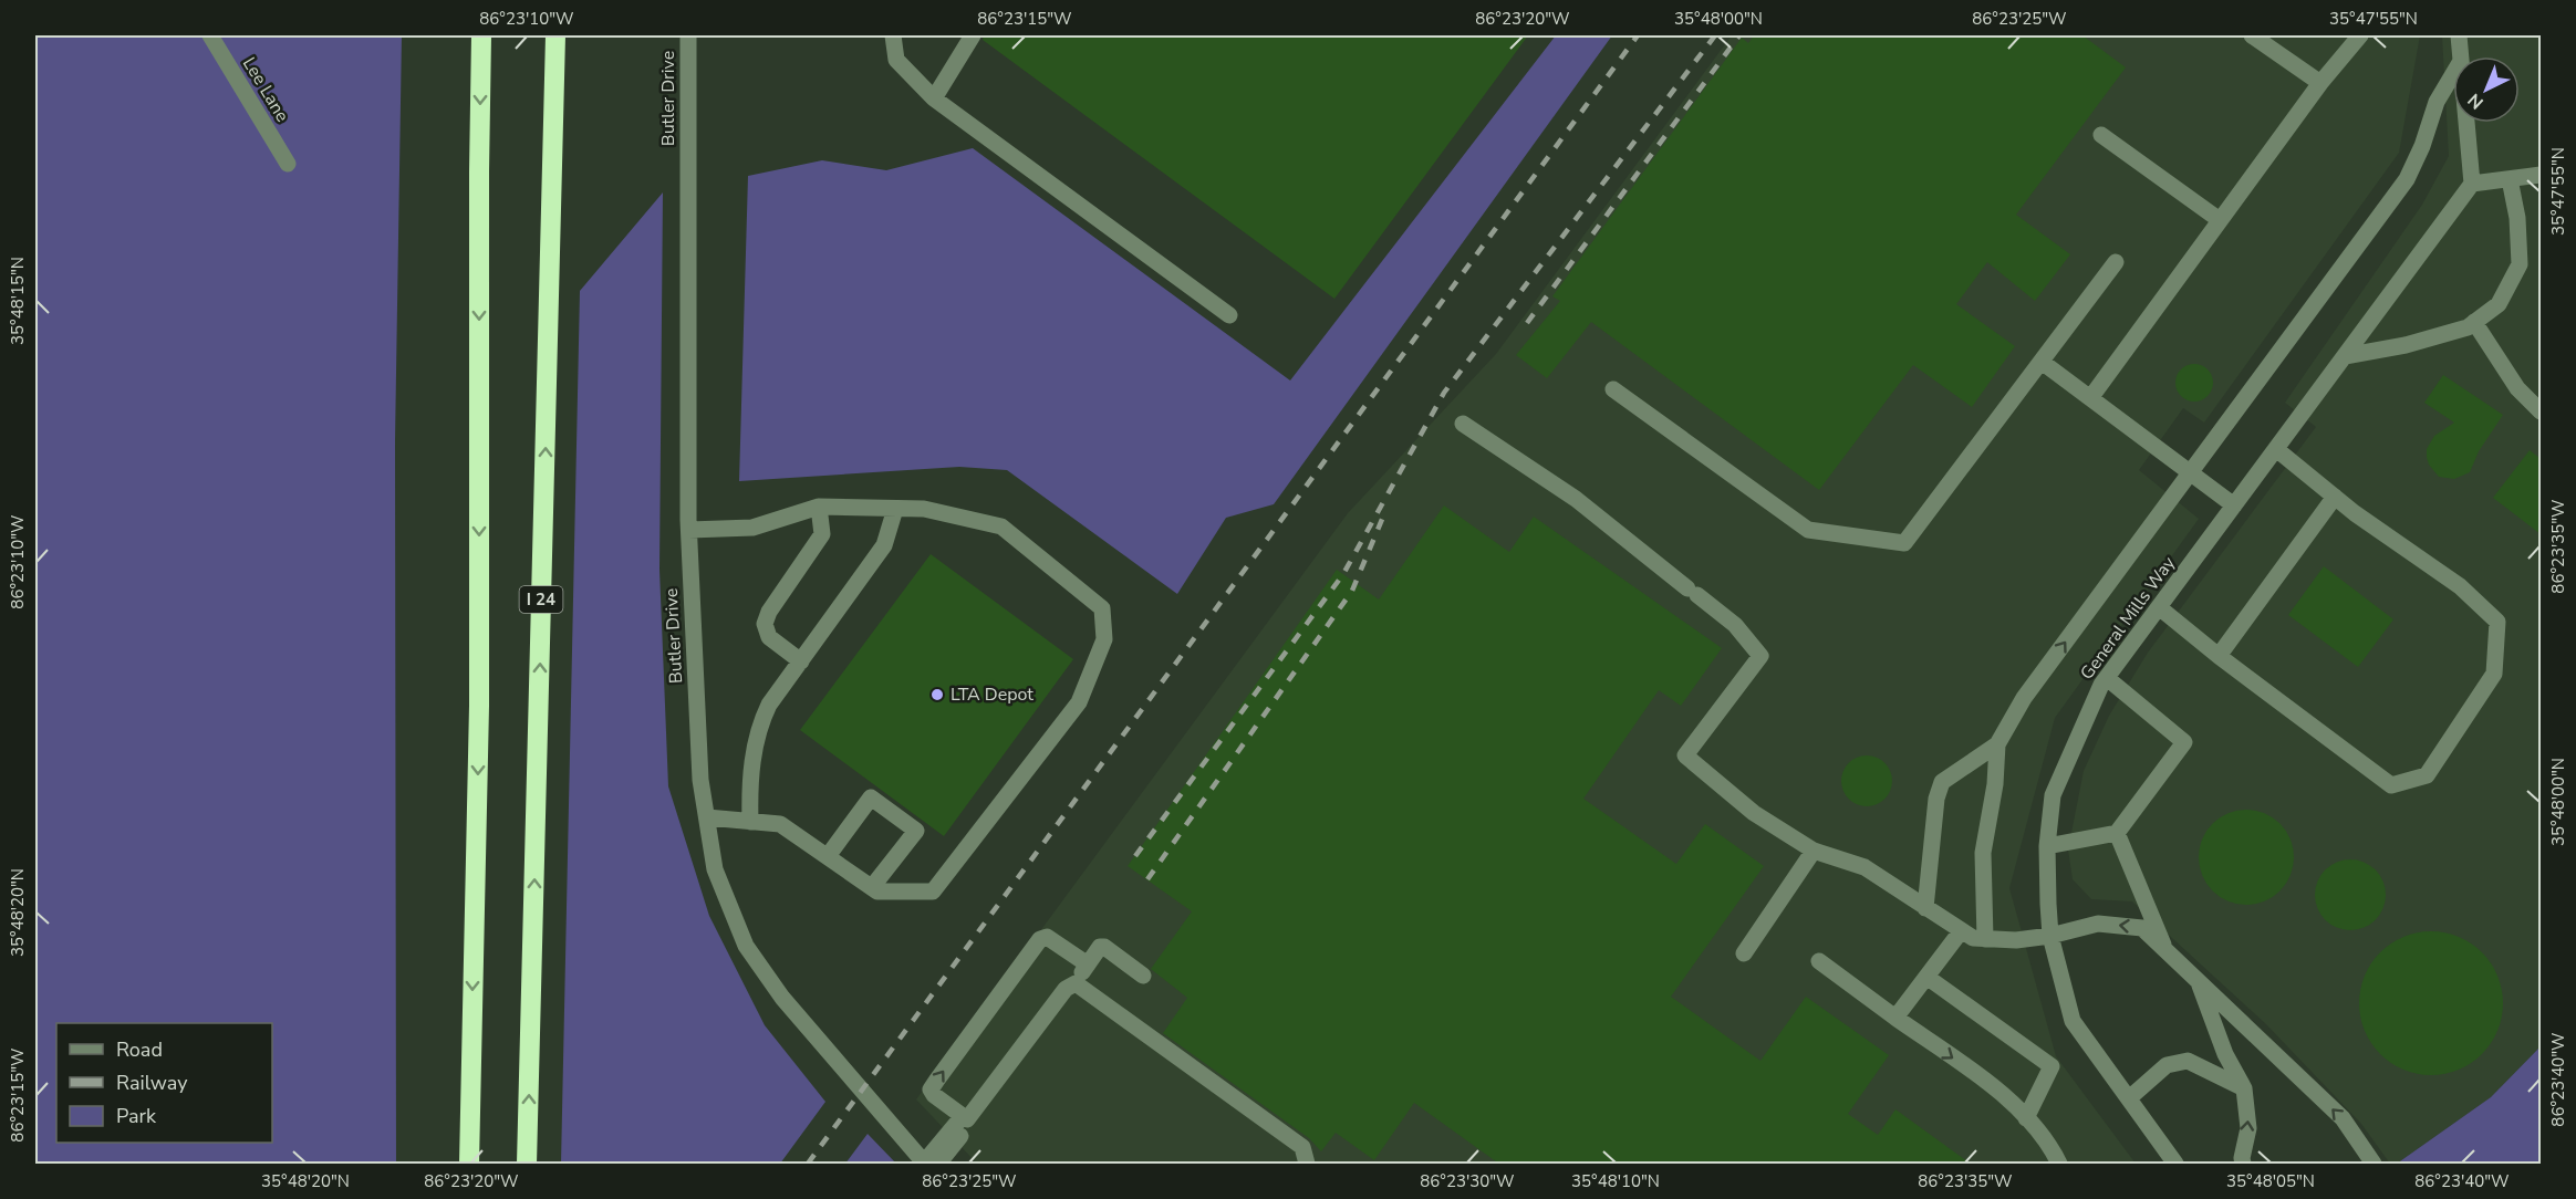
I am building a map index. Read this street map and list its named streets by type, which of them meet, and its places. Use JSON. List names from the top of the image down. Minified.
{"streets":{"highway":["I 24"],"street":["Lee Lane","Butler Drive","General Mills Way"]},"places":["LTA Depot"],"legend":["Road","Railway","Park"],"north":"bottom left","coordinates":["86°23'10\"W","86°23'15\"W","86°23'20\"W","35°48'00\"N","86°23'25\"W","35°47'55\"N","35°48'15\"N","86°23'35\"W","35°48'20\"N","86°23'40\"W","86°23'30\"W","35°48'10\"N","35°48'05\"N"]}
